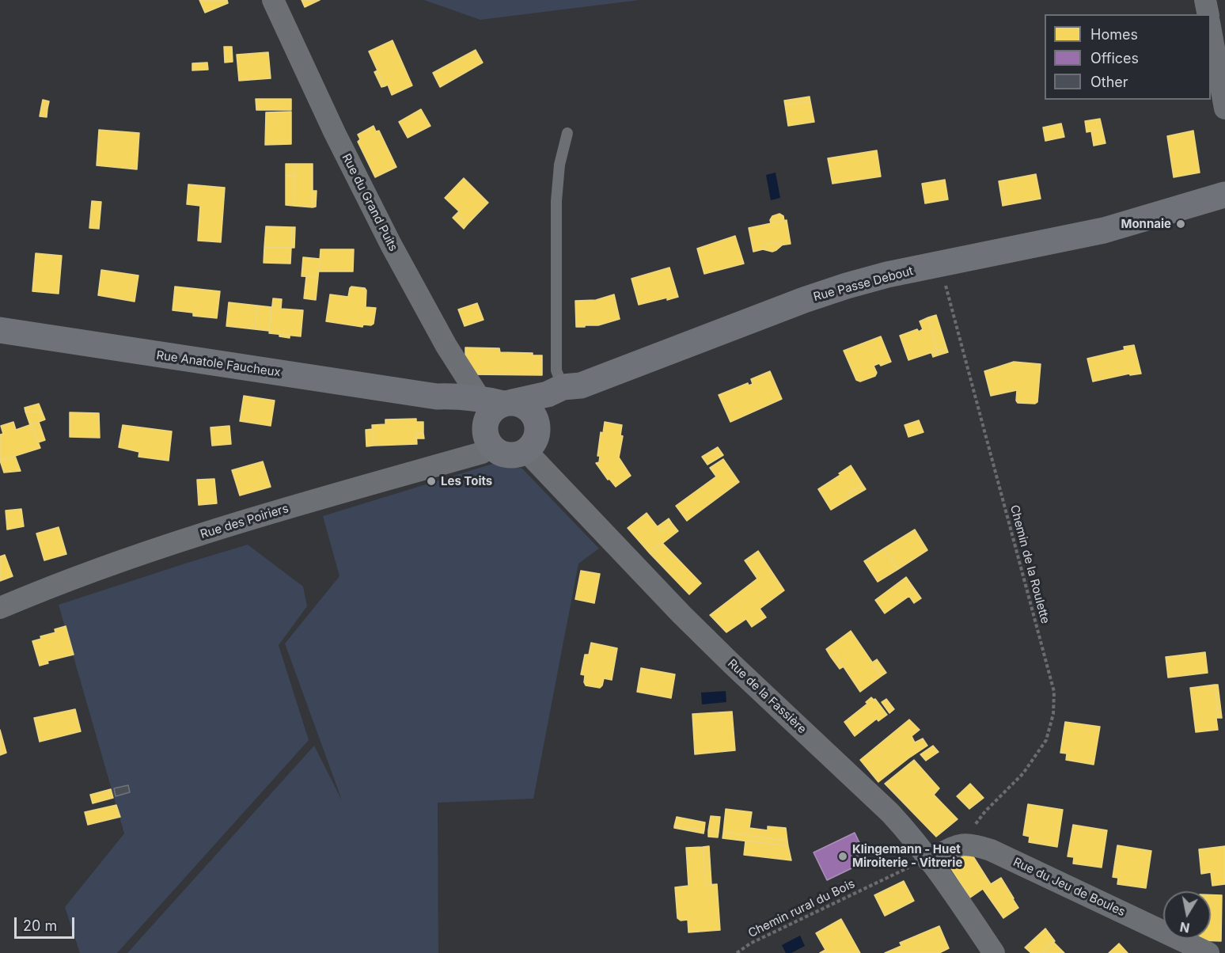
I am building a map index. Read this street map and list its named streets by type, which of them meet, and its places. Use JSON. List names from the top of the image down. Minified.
{"streets":{"main road":["Rue Passe Debout","Rue Anatole Faucheux"],"street":["Rue du Grand Puits","Rue des Poiriers","Rue de la Fassière","Rue du Jeu de Boules"],"path":["Chemin de la Roulette","Chemin rural du Bois"]},"crossings":[["Rue du Grand Puits","Rue Passe Debout"],["Rue du Grand Puits","Rue Anatole Faucheux"],["Rue du Grand Puits","Rue des Poiriers"],["Rue Passe Debout","Rue Anatole Faucheux"],["Rue Passe Debout","Rue des Poiriers"],["Rue Passe Debout","Chemin de la Roulette"],["Rue Anatole Faucheux","Rue des Poiriers"],["Chemin de la Roulette","Rue du Jeu de Boules"],["Rue de la Fassière","Chemin rural du Bois"]],"places":["Monnaie","Les Toits","Klingemann - Huet Miroiterie - Vitrerie"],"legend":["Homes","Offices","Other"],"scale_bar":"20 m","north":"bottom"}
